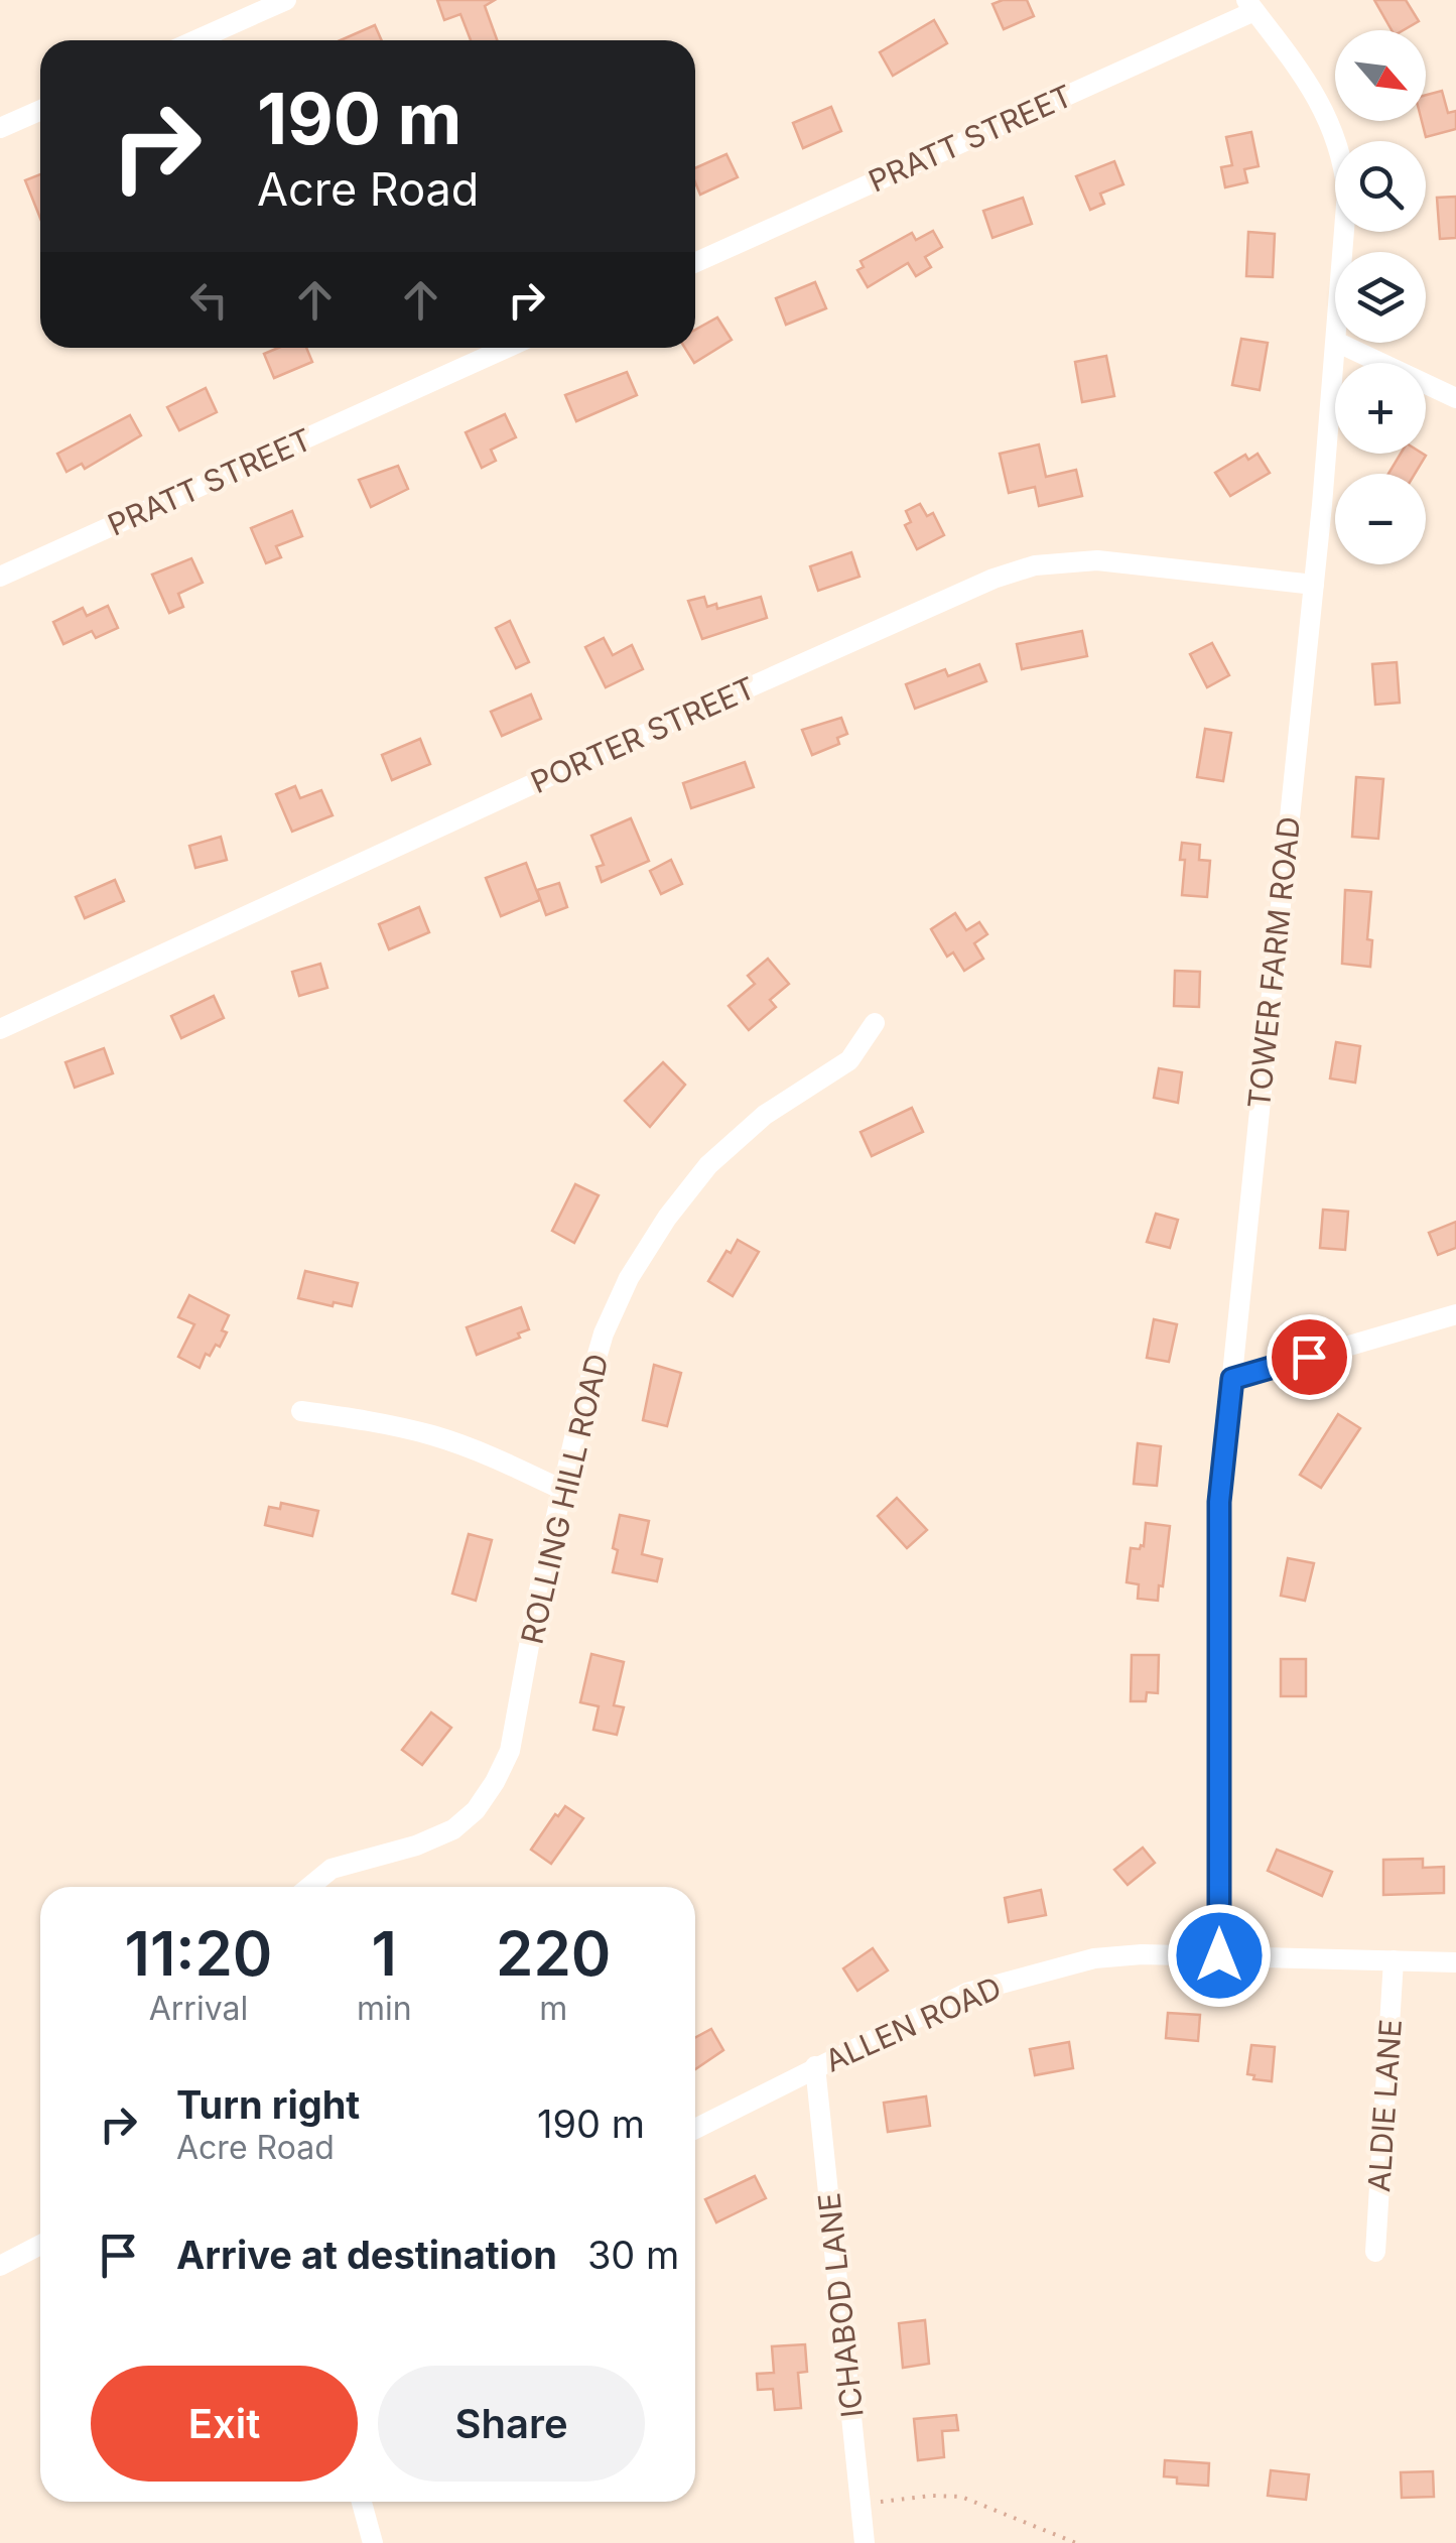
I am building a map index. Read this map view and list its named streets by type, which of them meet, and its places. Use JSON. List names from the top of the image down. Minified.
{"streets":{"street":["PRATT STREET","PORTER STREET","TOWER FARM ROAD","ROLLING HILL ROAD","ALLEN ROAD","ALDIE LANE","ICHABOD LANE"]},"crossings":[["PRATT STREET","TOWER FARM ROAD"],["PORTER STREET","TOWER FARM ROAD"],["TOWER FARM ROAD","ALLEN ROAD"],["ALLEN ROAD","ALDIE LANE"],["ALLEN ROAD","ICHABOD LANE"]],"north":"bottom right","page":{"map_buttons":["+","−"],"turn":["190 m","Acre Road"],"eta":["11:20","Arrival","1","min","220","m"],"list":[{"name":"Turn right","note":"Acre Road","value":"190 m"},{"name":"Arrive at destination","value":"30 m"}],"buttons":["Exit","Share"]}}
